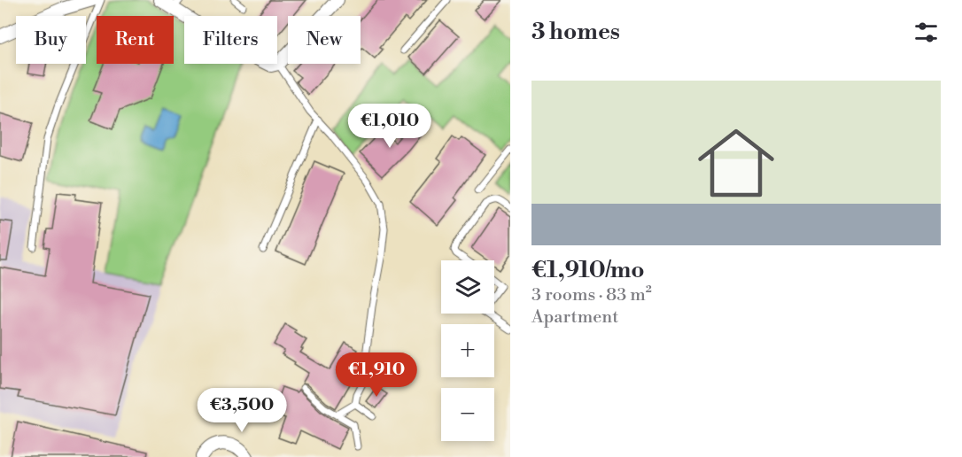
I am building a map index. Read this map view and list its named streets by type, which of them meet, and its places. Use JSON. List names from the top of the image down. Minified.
{"page":{"heading":"3 homes","chip":["Buy","Rent","Filters","New"],"list":[{"name":"€1,910/mo","note":"3 rooms · 83 m² · Apartment"}],"price":["€1,010","€1,910","€3,500"],"map_buttons":["+","−"]}}
